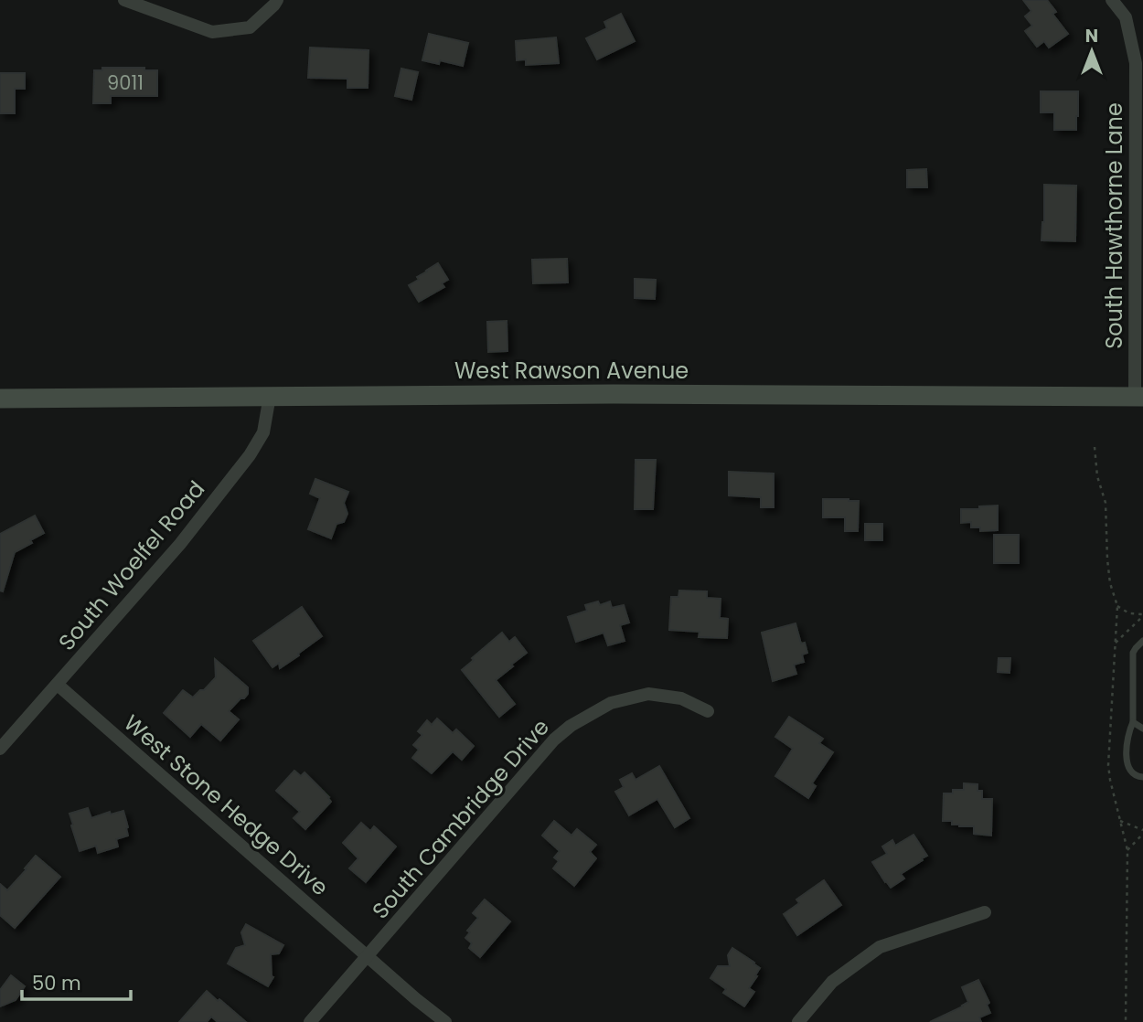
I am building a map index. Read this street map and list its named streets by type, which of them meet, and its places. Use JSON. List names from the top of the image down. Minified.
{"streets":{"main road":["West Rawson Avenue"],"street":["South Hawthorne Lane","South Woelfel Road","West Stone Hedge Drive","South Cambridge Drive"]},"crossings":[["South Hawthorne Lane","West Rawson Avenue"],["West Rawson Avenue","South Woelfel Road"],["South Woelfel Road","West Stone Hedge Drive"],["West Stone Hedge Drive","South Cambridge Drive"]],"house_numbers":["9011"],"scale_bar":"50 m","north":"top"}
